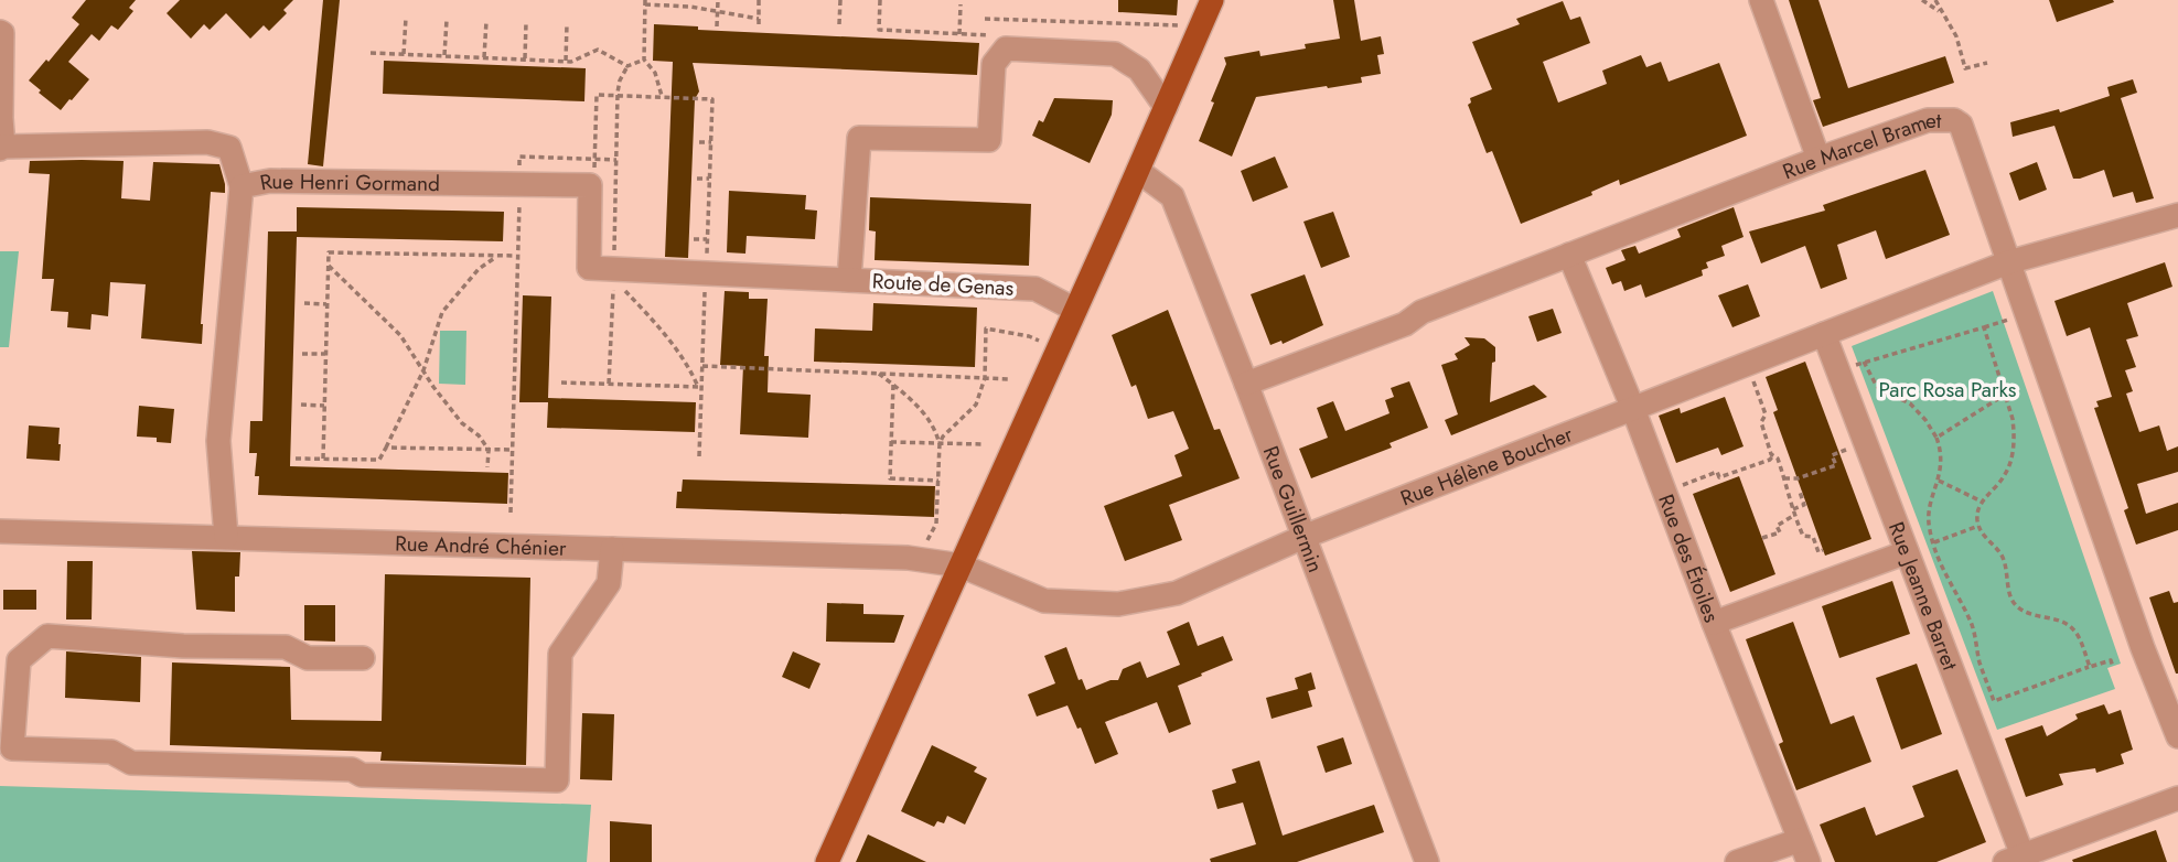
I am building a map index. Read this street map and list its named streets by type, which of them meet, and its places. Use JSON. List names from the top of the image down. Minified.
{"streets":{"street":["Rue Marcel Bramet","Rue Henri Gormand","Route de Genas","Rue Hélène Boucher","Rue Guillermin","Rue André Chénier","Rue des Étoiles","Rue Jeanne Barret"]},"crossings":[["Rue Marcel Bramet","Rue Hélène Boucher"],["Rue Marcel Bramet","Rue Guillermin"],["Rue Marcel Bramet","Rue des Étoiles"],["Rue Henri Gormand","Rue André Chénier"],["Rue Hélène Boucher","Rue Guillermin"],["Rue Hélène Boucher","Rue André Chénier"],["Rue Hélène Boucher","Rue des Étoiles"],["Rue Hélène Boucher","Rue Jeanne Barret"]],"parks":["Parc Rosa Parks"]}
